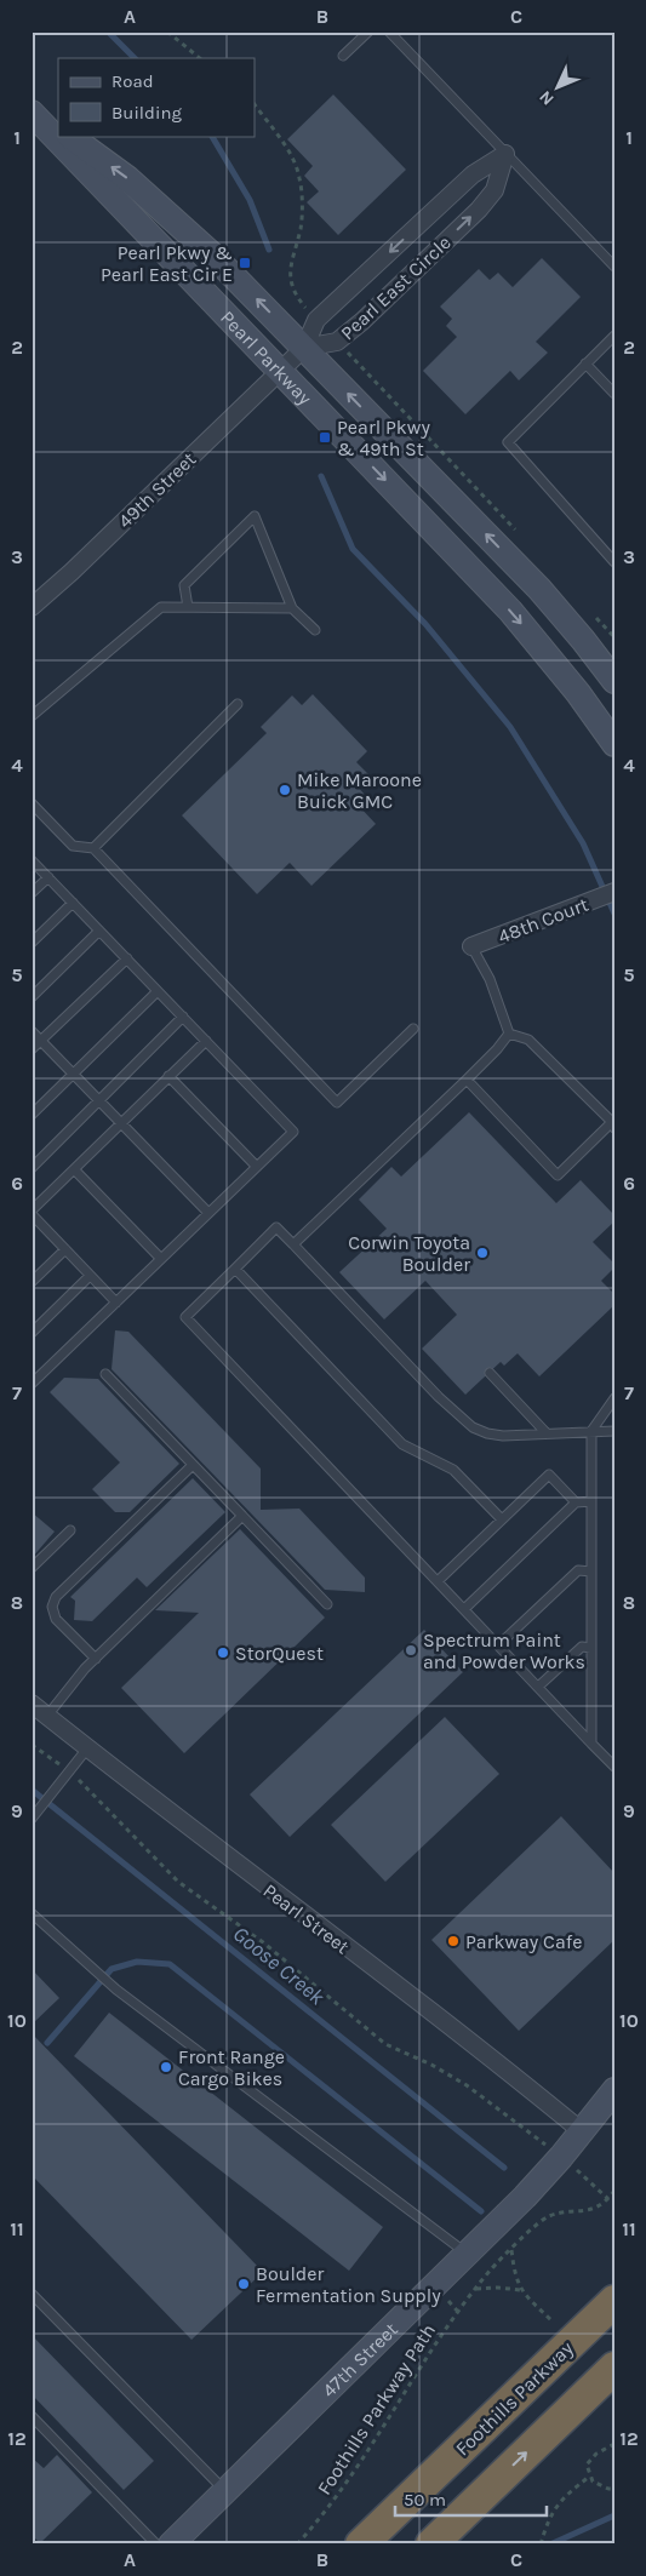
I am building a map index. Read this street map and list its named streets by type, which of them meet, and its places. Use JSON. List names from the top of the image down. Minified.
{"streets":{"highway":["Foothills Parkway"],"main road":["Pearl Parkway","47th Street"],"street":["Pearl East Circle","49th Street","48th Court","Pearl Street"],"path":["Foothills Parkway Path"]},"crossings":[["Pearl East Circle","Pearl Parkway"],["Pearl East Circle","49th Street"],["Pearl Parkway","49th Street"],["Pearl Street","47th Street"]],"water":["Goose Creek"],"places":{"transit":["Pearl Pkwy & Pearl East Cir E","Pearl Pkwy & 49th St"],"other":["Mike Maroone Buick GMC","Corwin Toyota Boulder","Spectrum Paint and Powder Works","StorQuest","Parkway Cafe","Front Range Cargo Bikes","Boulder Fermentation Supply"]},"legend":["Road","Building"],"scale_bar":"50 m","north":"bottom left","grid":{"columns":["A","B","C"],"rows":["1","2","3","4","5","6","7","8","9","10","11","12"]}}
